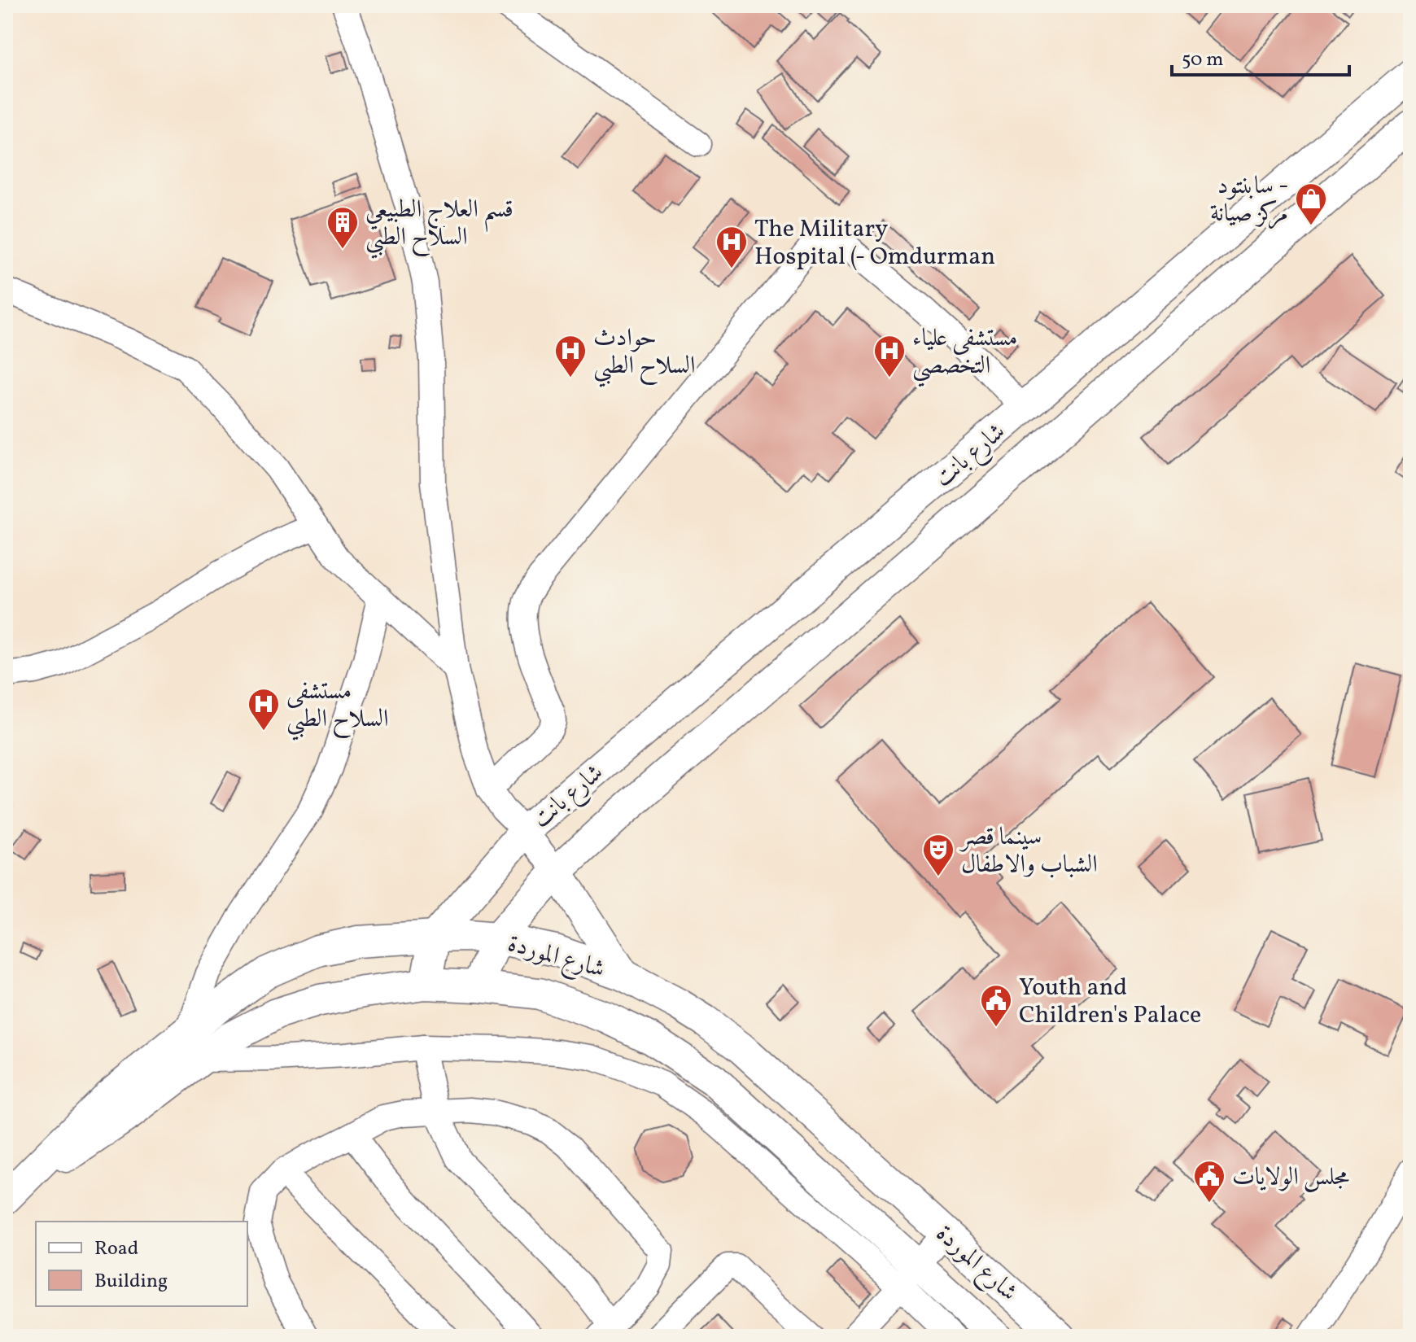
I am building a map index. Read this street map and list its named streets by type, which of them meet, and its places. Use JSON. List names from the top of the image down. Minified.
{"streets":{"main road":["شارع بانت","شارع الموردة"]},"crossings":[["شارع بانت","شارع الموردة"]],"places":{"shop":["سابنتود - مركز صيانة"],"building":["قسم العلاج الطبيعي السلاح الطبي"],"hospital":["The Military Hospital (- Omdurman","حوادث السلاح الطبي","مستشفى علياء التخصصي","مستشفى السلاح الطبي"],"theatre":["سينما قصر الشباب والاطفال"],"public building":["Youth and Children's Palace","مجلس الولايات"]},"legend":["Road","Building"],"scale_bar":"50 m"}
